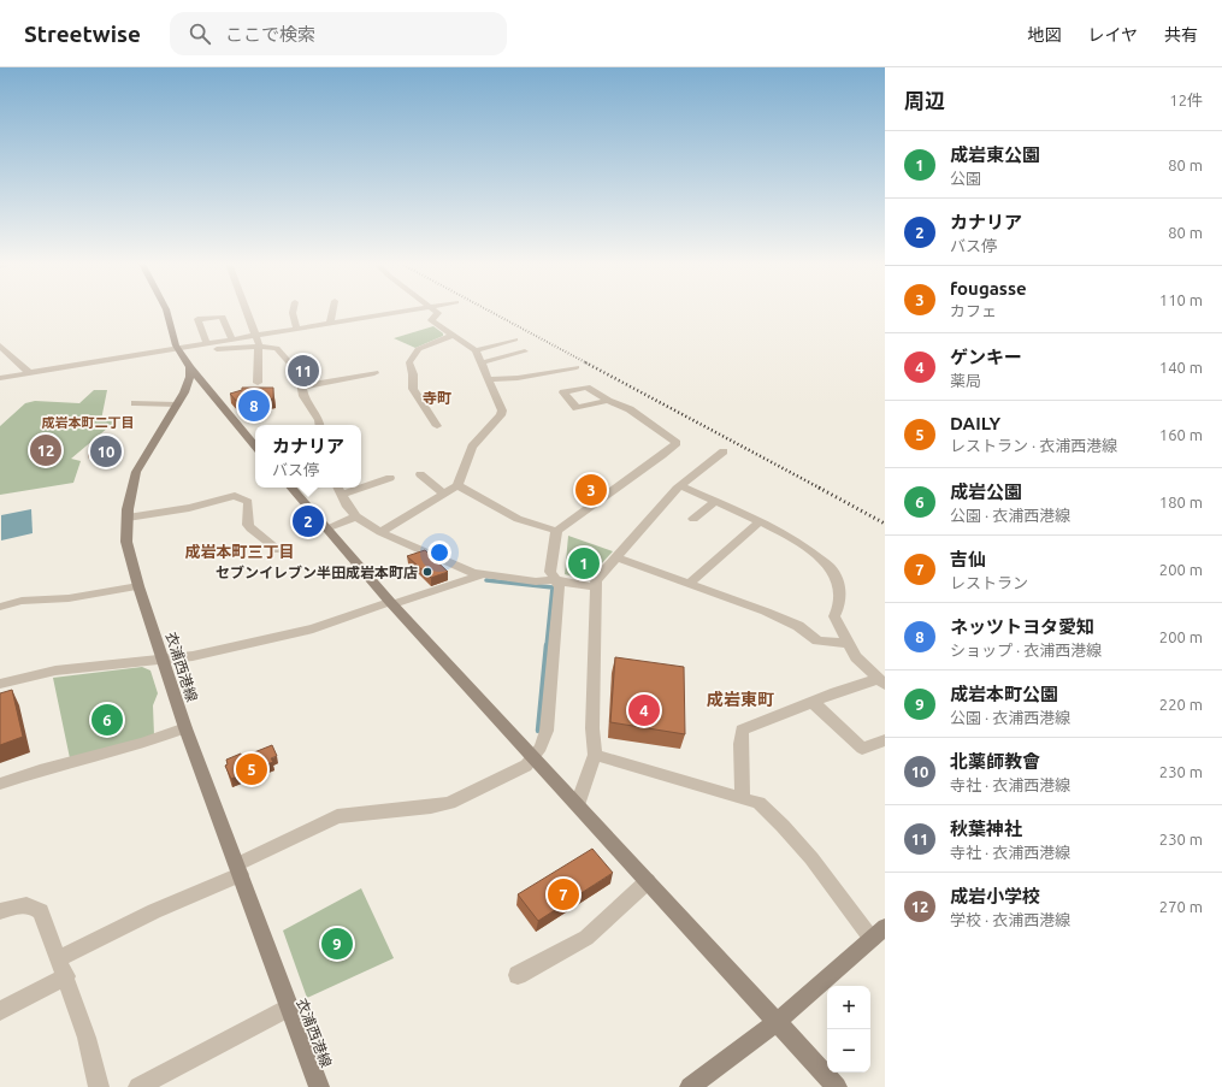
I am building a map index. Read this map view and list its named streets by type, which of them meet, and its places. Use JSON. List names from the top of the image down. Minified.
{"streets":{"main road":["衣浦西港線"]},"districts":["寺町","成岩本町二丁目","成岩本町三丁目","成岩東町"],"places":["セブンイレブン半田成岩本町店"],"page":{"header":"Streetwise","search":"ここで検索","nav":["地図","レイヤ","共有"],"heading":["周辺","12件"],"list":[{"mark":"1","name":"成岩東公園","note":"公園","value":"80 m"},{"mark":"2","name":"カナリア","note":"バス停","value":"80 m"},{"mark":"3","name":"fougasse","note":"カフェ","value":"110 m"},{"mark":"4","name":"ゲンキー","note":"薬局","value":"140 m"},{"mark":"5","name":"DAILY","note":"レストラン · 衣浦西港線","value":"160 m"},{"mark":"6","name":"成岩公園","note":"公園 · 衣浦西港線","value":"180 m"},{"mark":"7","name":"吉仙","note":"レストラン","value":"200 m"},{"mark":"8","name":"ネッツトヨタ愛知","note":"ショップ · 衣浦西港線","value":"200 m"},{"mark":"9","name":"成岩本町公園","note":"公園 · 衣浦西港線","value":"220 m"},{"mark":"10","name":"北薬師教會","note":"寺社 · 衣浦西港線","value":"230 m"},{"mark":"11","name":"秋葉神社","note":"寺社 · 衣浦西港線","value":"230 m"},{"mark":"12","name":"成岩小学校","note":"学校 · 衣浦西港線","value":"270 m"}],"pins":["11","8","12","10","3","2","1","4","6","5","7","9"],"popup":["カナリア","バス停"],"map_buttons":["+","−"]}}
